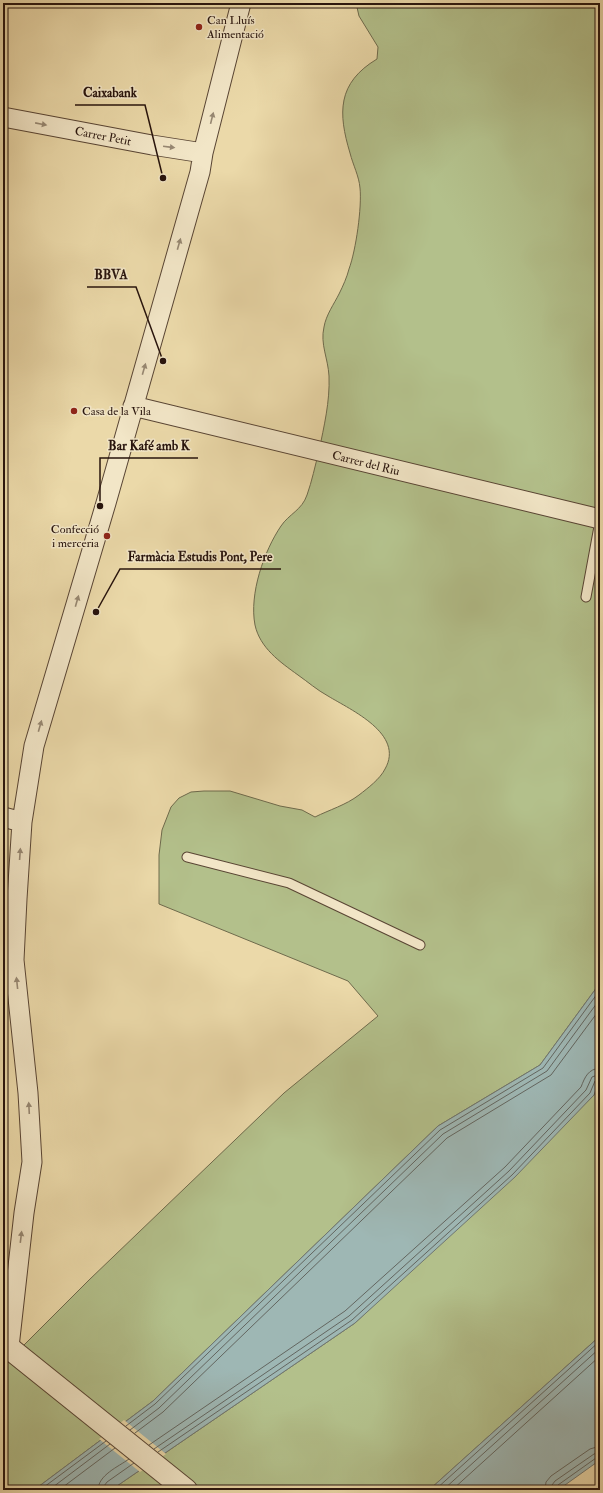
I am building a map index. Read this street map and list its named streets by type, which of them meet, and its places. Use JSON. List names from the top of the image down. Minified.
{"streets":{"street":["Carrer Petit","Carrer del Riu"]},"one_way":["Carrer Petit"],"places":["Can Lluís Alimentació","Caixabank","BBVA","Casa de la Vila","Bar Kafé amb K","Confecció i merceria","Farmàcia Estudis Pont, Pere"]}
